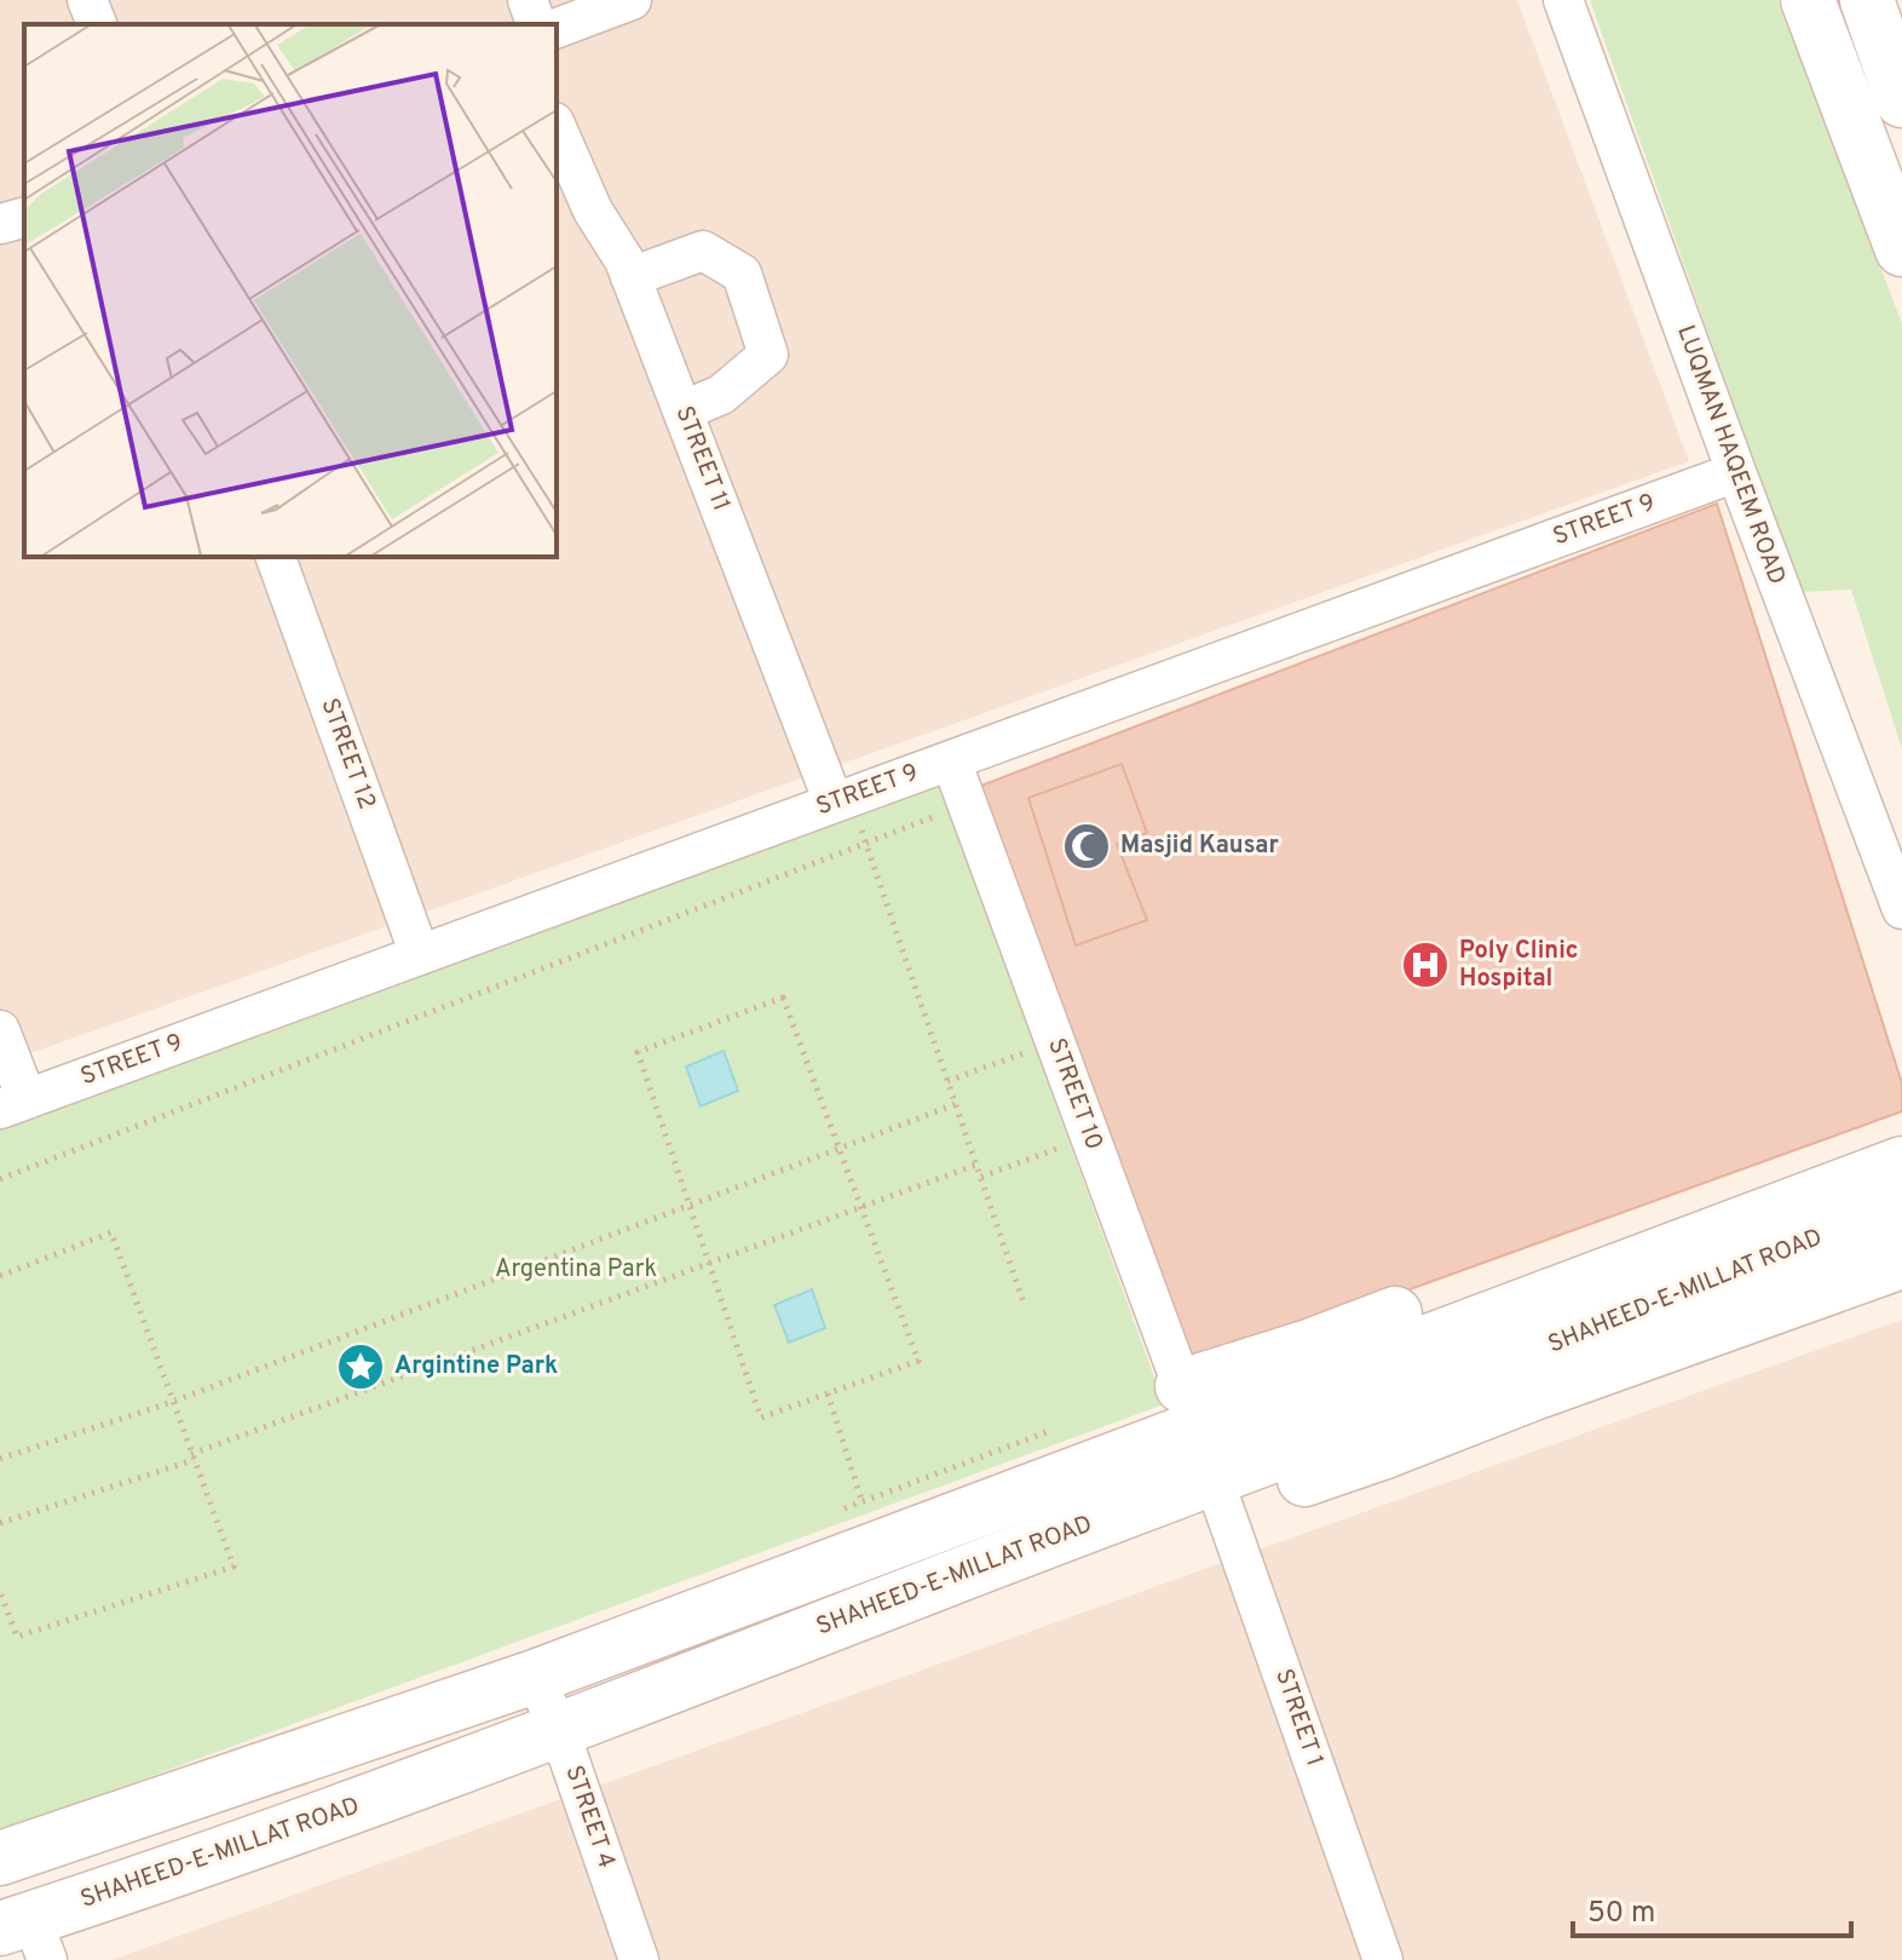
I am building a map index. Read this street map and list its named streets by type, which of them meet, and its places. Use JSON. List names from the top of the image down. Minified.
{"streets":{"main road":["SHAHEED-E-MILLAT ROAD"],"street":["LUQMAN HAQEEM ROAD","STREET 11","STREET 9","STREET 12","STREET 10","STREET 1","STREET 4"]},"crossings":[["LUQMAN HAQEEM ROAD","STREET 9"],["STREET 11","STREET 9"],["STREET 9","STREET 12"],["STREET 9","STREET 10"],["STREET 10","SHAHEED-E-MILLAT ROAD"],["STREET 10","STREET 1"],["SHAHEED-E-MILLAT ROAD","STREET 1"],["SHAHEED-E-MILLAT ROAD","STREET 4"]],"parks":["Argentina Park"],"places":{"mosque":["Masjid Kausar"],"hospital":["Poly Clinic Hospital"],"place":["Argintine Park"]},"scale_bar":"50 m"}
